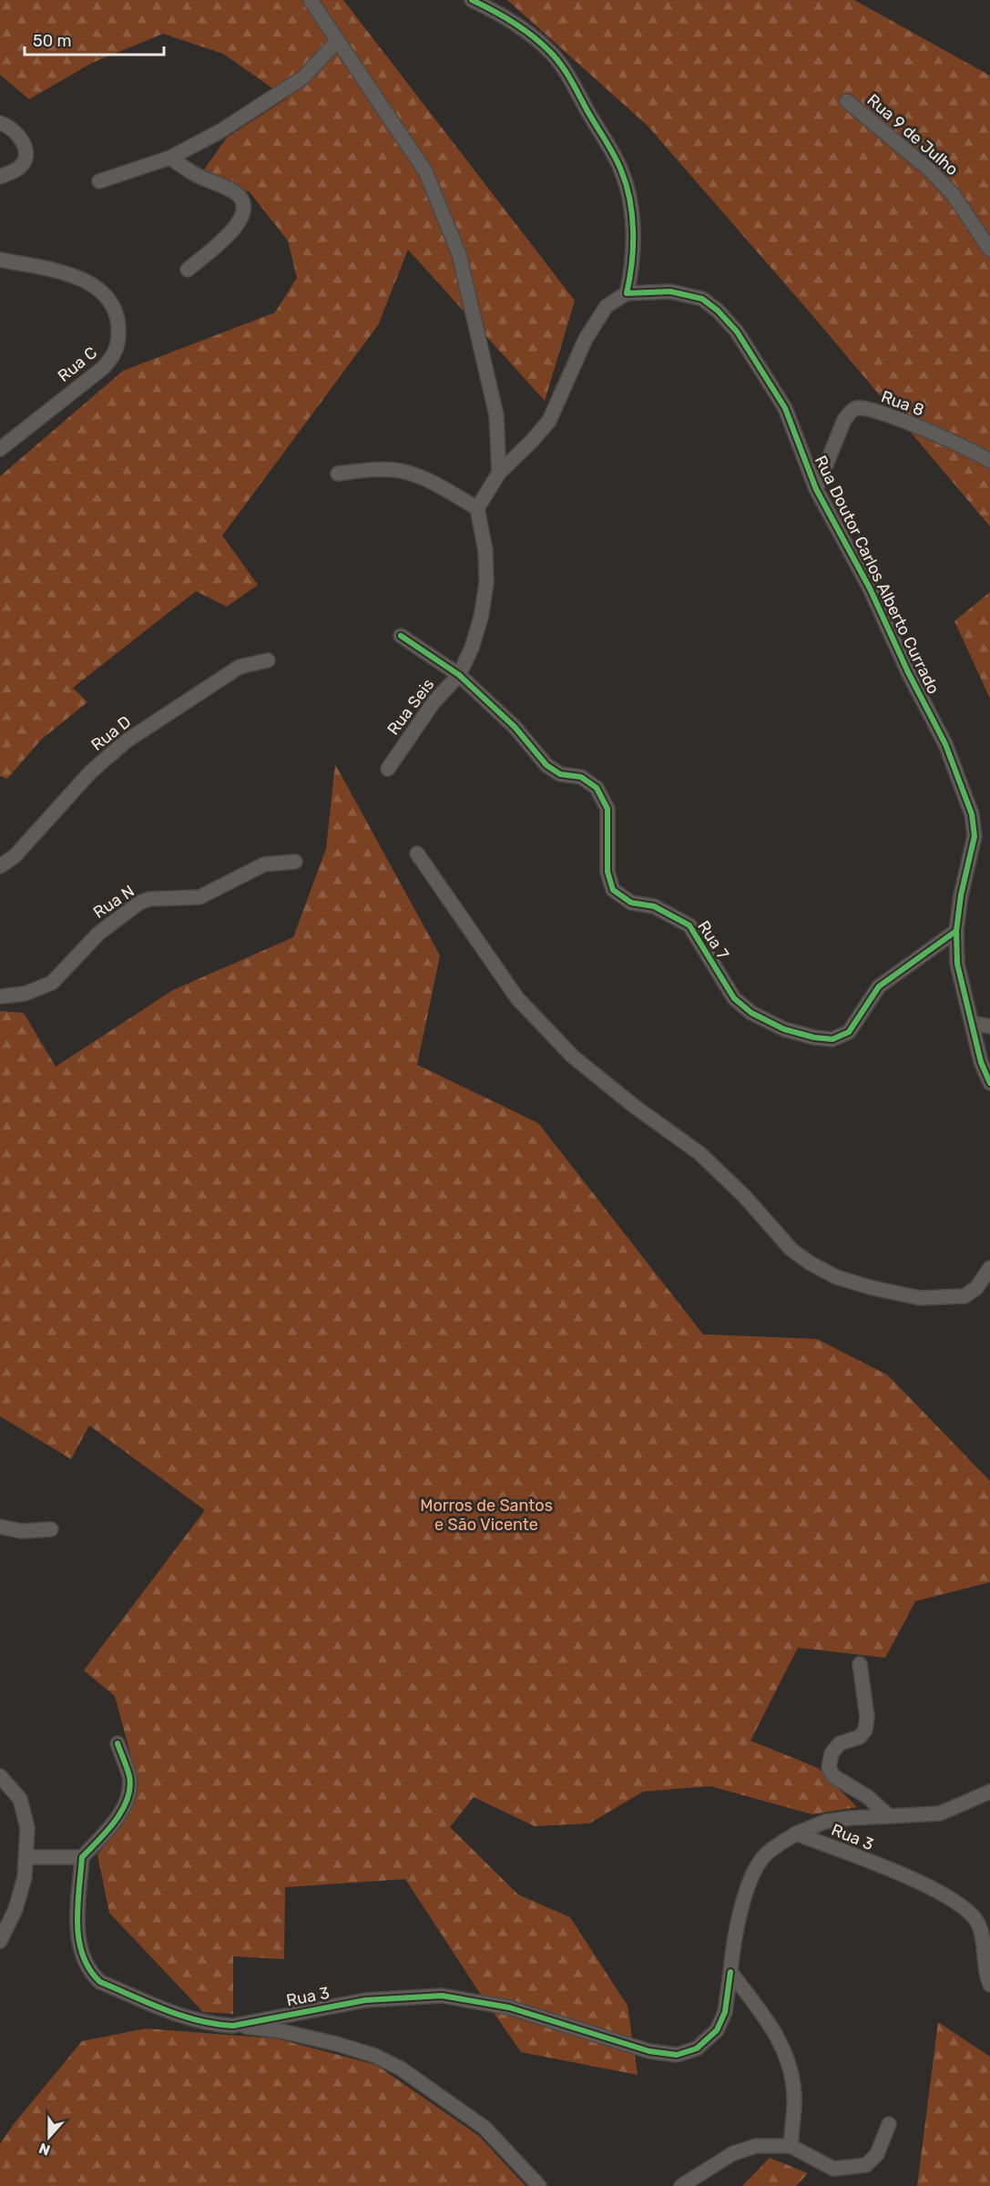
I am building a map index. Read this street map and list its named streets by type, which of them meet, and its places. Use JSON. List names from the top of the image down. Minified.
{"streets":{"street":["Rua 9 de Julho","Rua C","Rua 8","Rua Doutor Carlos Alberto Currado","Rua Seis","Rua D","Rua N","Rua 7","Rua 3"]},"crossings":[["Rua 8","Rua Doutor Carlos Alberto Currado"],["Rua Doutor Carlos Alberto Currado","Rua 7"],["Rua Seis","Rua 7"]],"parks":["Morros de Santos e São Vicente"],"scale_bar":"50 m","north":"bottom"}
